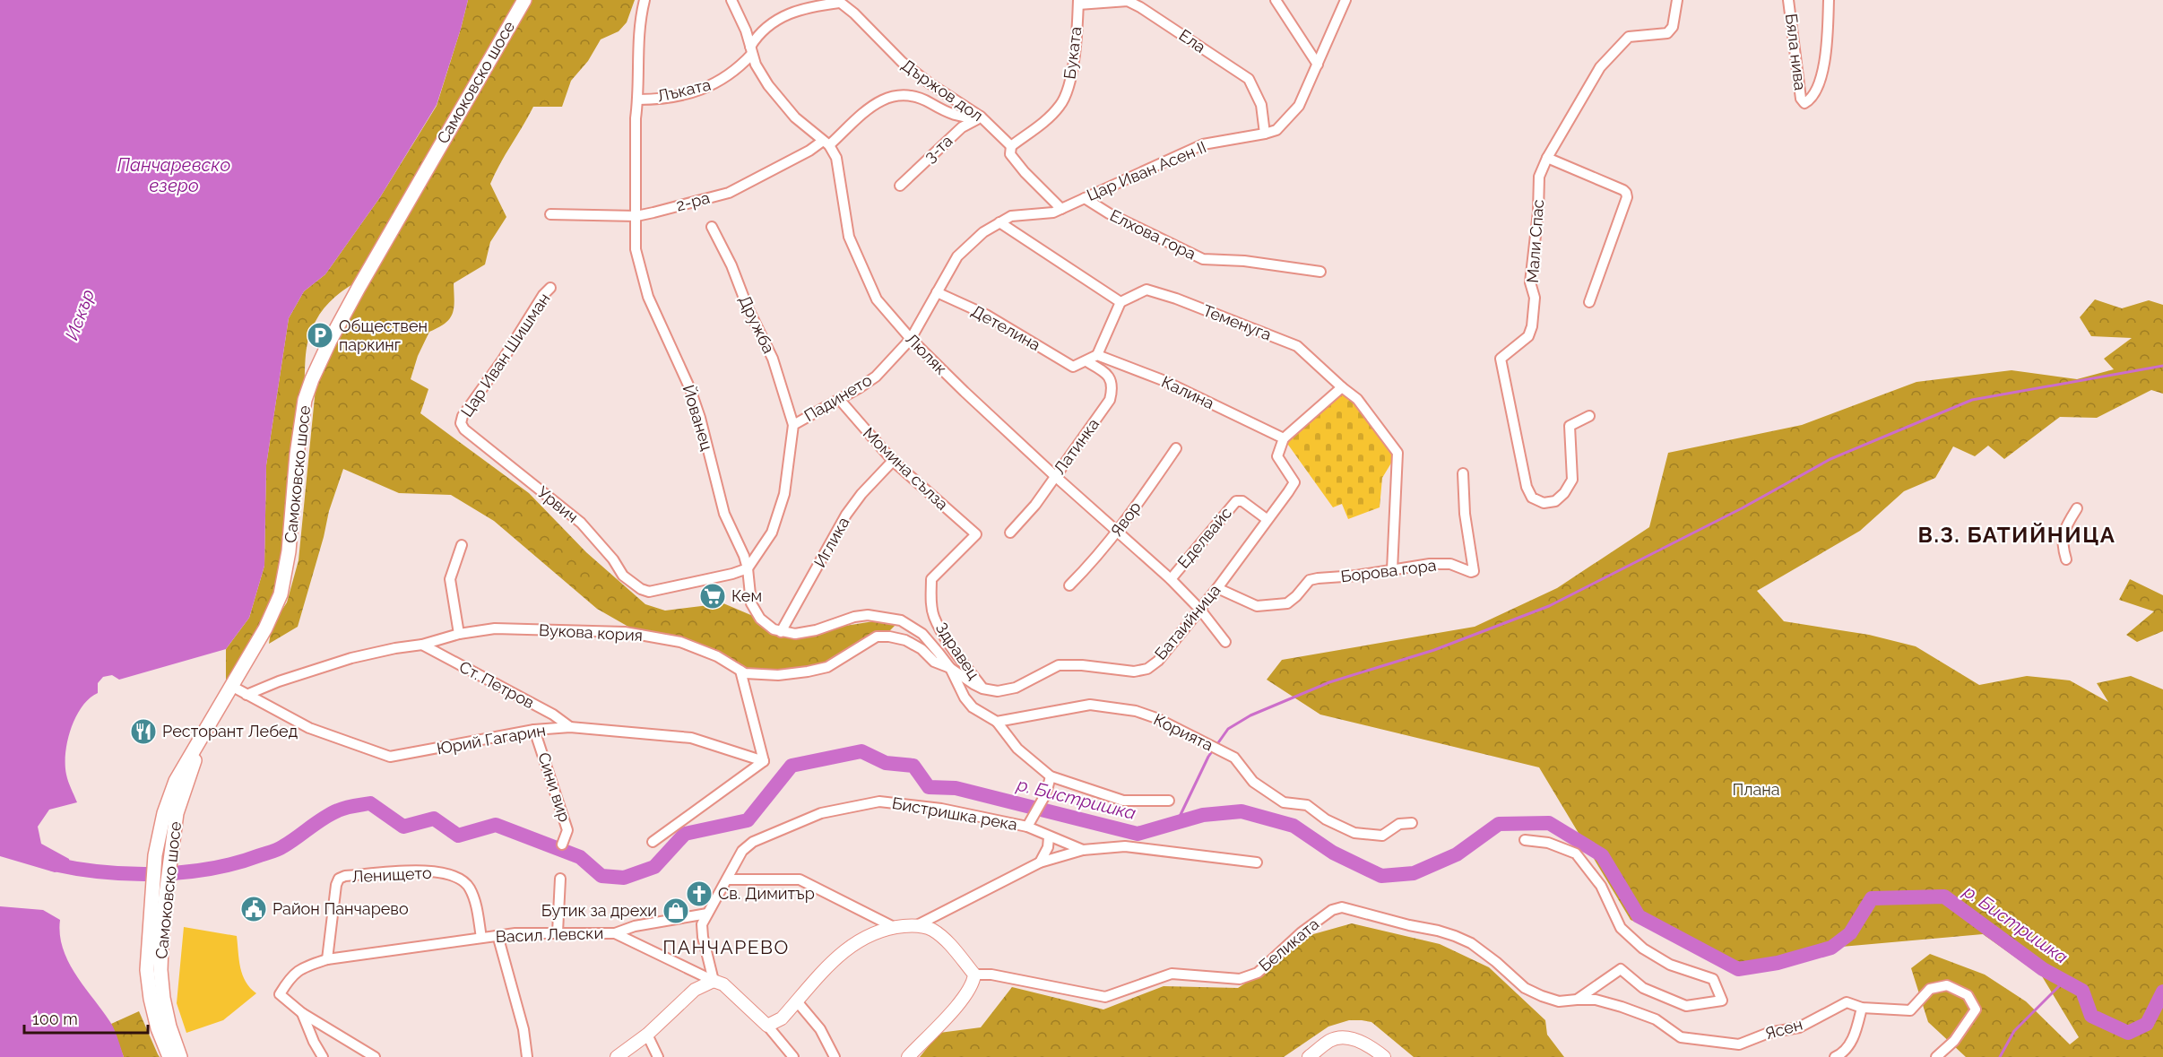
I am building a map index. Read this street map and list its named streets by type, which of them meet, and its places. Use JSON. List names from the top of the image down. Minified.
{"streets":{"main road":["Самоковско шосе"],"street":["Ела","Бяла нива","Буката","Лъката","Държов дол","3-та","Цар Иван Асен II","2-ра","Елхова гора","Мали Спас","Теменуга","Дружба","Детелина","Люляк","Цар Иван Шишман","Калина","Падинето","Йованец","Латинка","Момина сълза","Урвич","Явор","Еделвайс","Иглика","Борова гора","Батаийница","Вукова кория","Здравец","Ст. Петров","Корията","Юрий Гагарин","Сини вир","Бистришка река","Ленището","Васил Левски","Беликата","Ясен"]},"crossings":[["Ела","Буката"],["Ела","Цар Иван Асен II"],["Буката","Държов дол"],["Самоковско шосе","Юрий Гагарин"],["Лъката","Държов дол"],["Лъката","Люляк"],["Лъката","Йованец"],["Държов дол","3-та"],["Държов дол","Цар Иван Асен II"],["Държов дол","2-ра"],["Държов дол","Падинето"],["3-та","2-ра"],["Цар Иван Асен II","Елхова гора"],["Цар Иван Асен II","Падинето"],["2-ра","Люляк"],["2-ра","Йованец"],["Теменуга","Борова гора"],["Дружба","Падинето"],["Детелина","Падинето"],["Детелина","Латинка"],["Люляк","Падинето"],["Люляк","Латинка"],["Люляк","Явор"],["Люляк","Еделвайс"],["Люляк","Батаийница"],["Цар Иван Шишман","Урвич"],["Калина","Батаийница"],["Падинето","Йованец"],["Падинето","Момина сълза"],["Падинето","Урвич"],["Йованец","Урвич"],["Йованец","Иглика"],["Момина сълза","Иглика"],["Момина сълза","Здравец"],["Еделвайс","Батаийница"],["Борова гора","Батаийница"],["Батаийница","Здравец"],["Вукова кория","Ст. Петров"],["Вукова кория","Юрий Гагарин"],["Ст. Петров","Юрий Гагарин"],["Юрий Гагарин","Сини вир"],["Бистришка река","Васил Левски"],["Ленището","Васил Левски"],["Беликата","Ясен"]],"districts":["В.З. БАТИЙНИЦА","ПАНЧАРЕВО"],"water":["Панчаревско езеро","Искър","р. Бистришка"],"parks":["Плана"],"places":{"parking":["Обществен паркинг"],"supermarket":["Кем"],"restaurant":["Ресторант Лебед"],"church":["Св. Димитър"],"public building":["Район Панчарево"],"shop":["Бутик за дрехи"]},"scale_bar":"100 m"}
